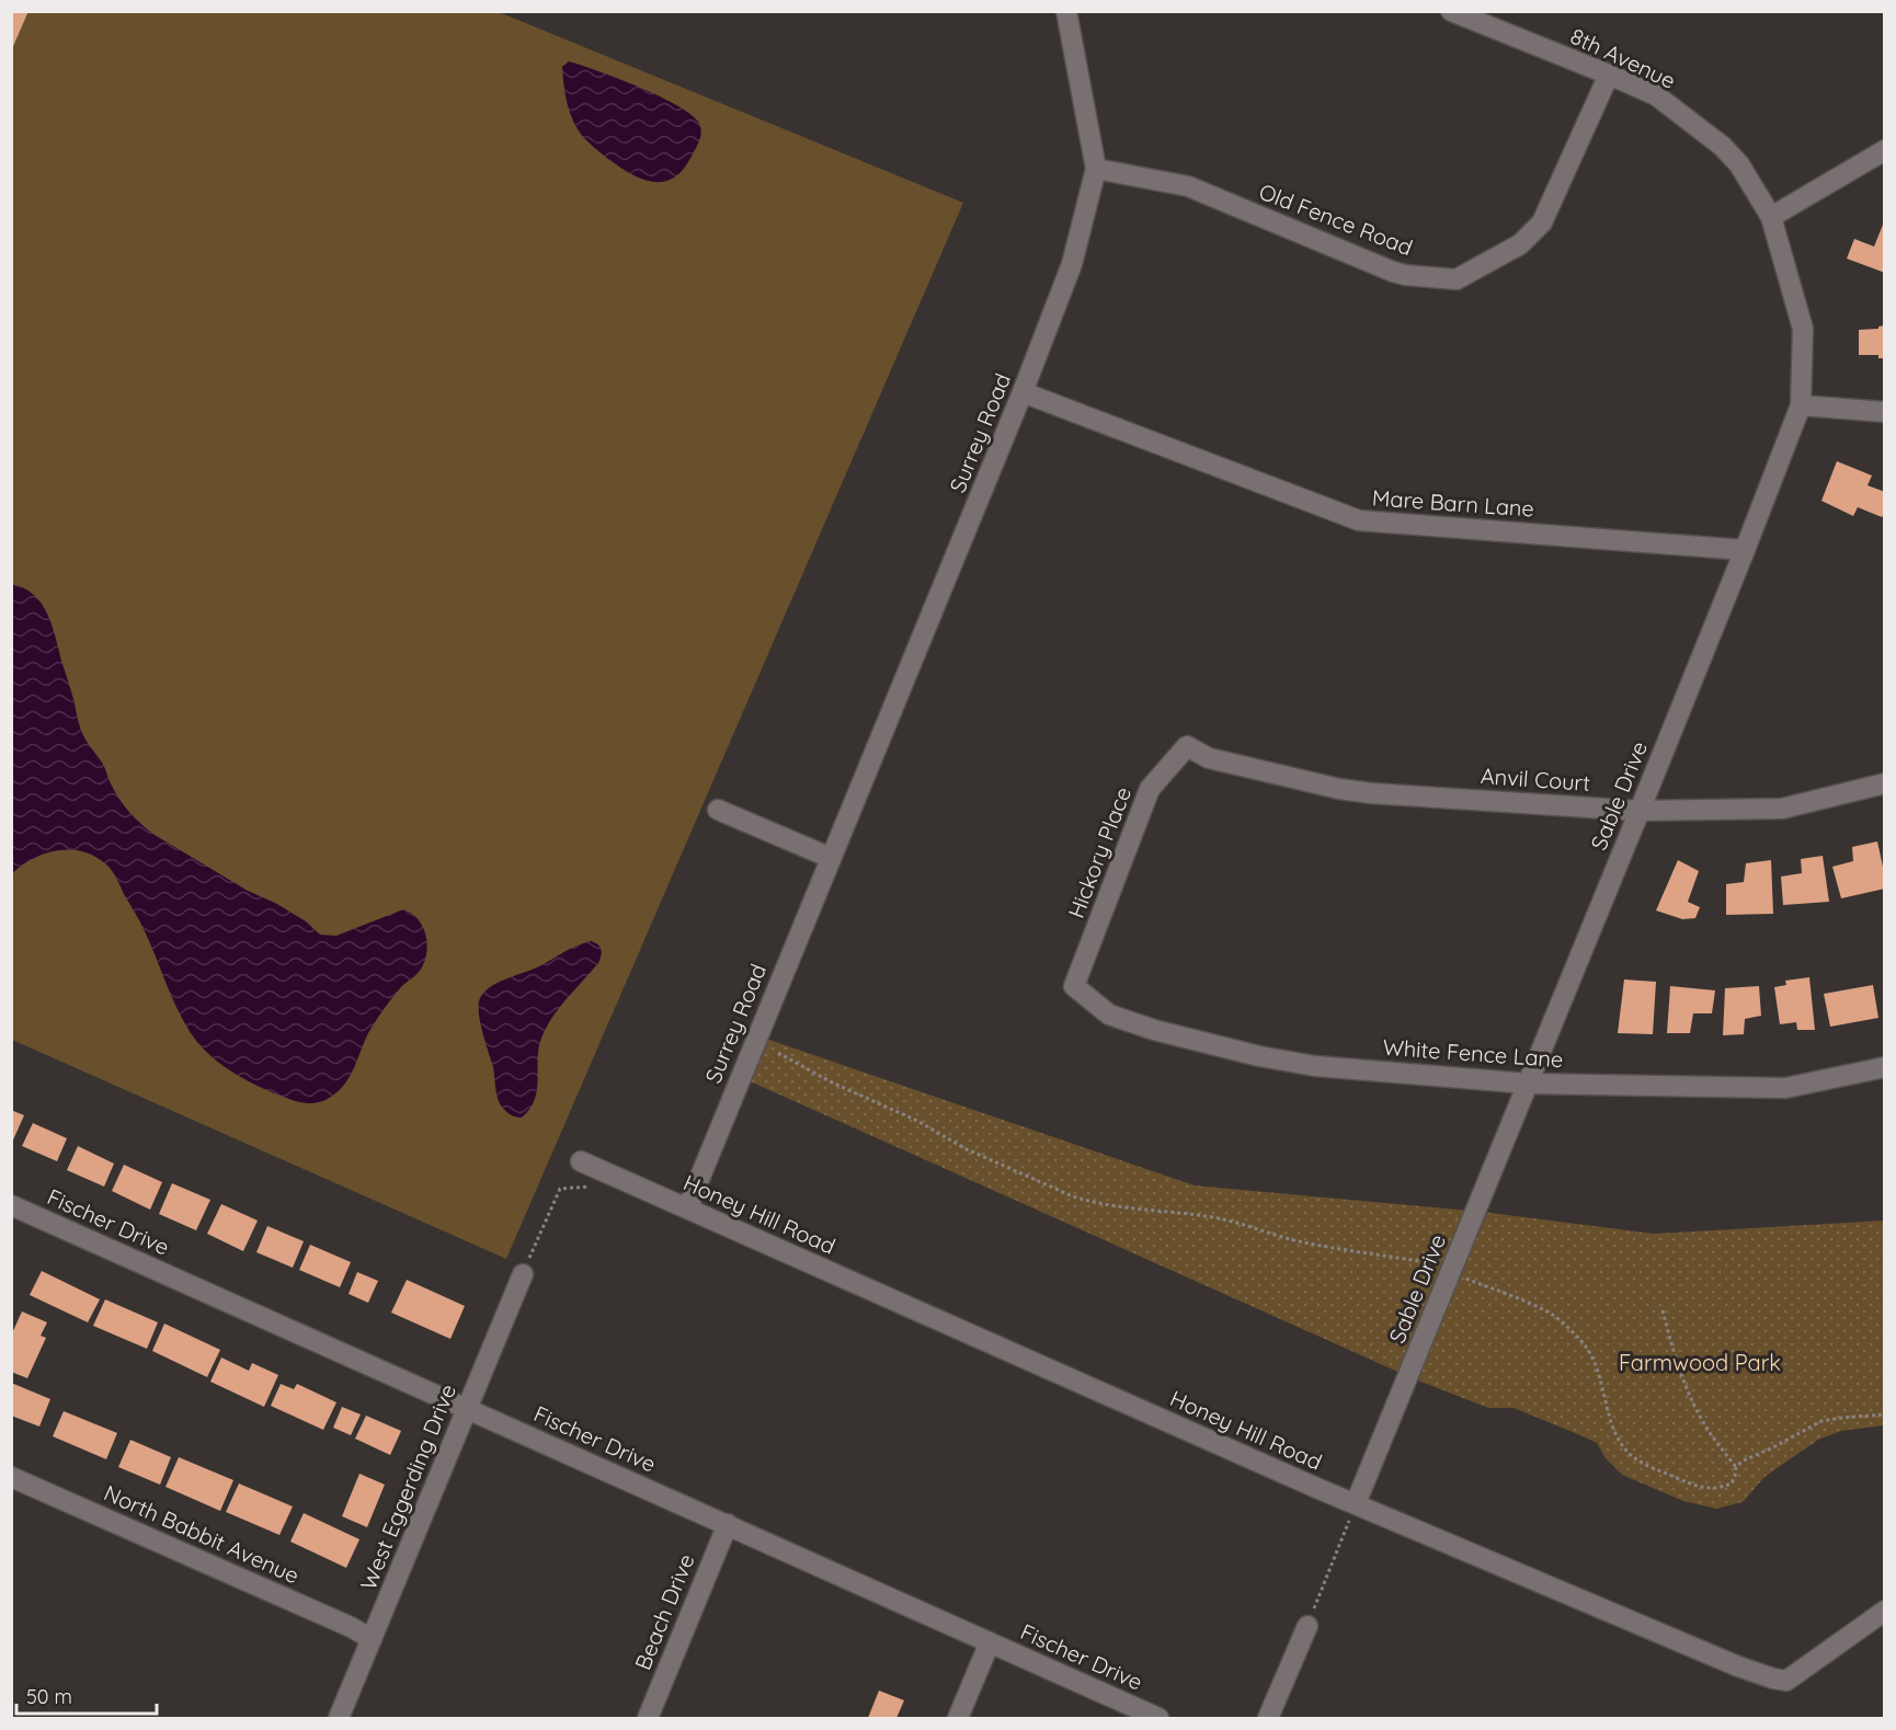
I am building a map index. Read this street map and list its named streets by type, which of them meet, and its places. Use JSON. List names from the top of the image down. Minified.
{"streets":{"street":["8th Avenue","Old Fence Road","Surrey Road","Mare Barn Lane","Anvil Court","Sable Drive","Hickory Place","White Fence Lane","Honey Hill Road","Fischer Drive","West Eggerding Drive","North Babbit Avenue","Beach Drive"]},"crossings":[["8th Avenue","Old Fence Road"],["8th Avenue","Sable Drive"],["Old Fence Road","Surrey Road"],["Surrey Road","Mare Barn Lane"],["Surrey Road","Honey Hill Road"],["Mare Barn Lane","Sable Drive"],["Anvil Court","Sable Drive"],["Anvil Court","Hickory Place"],["Sable Drive","White Fence Lane"],["Sable Drive","Honey Hill Road"],["Hickory Place","White Fence Lane"],["Fischer Drive","West Eggerding Drive"],["Fischer Drive","Beach Drive"],["West Eggerding Drive","North Babbit Avenue"]],"parks":["Farmwood Park"],"scale_bar":"50 m"}
